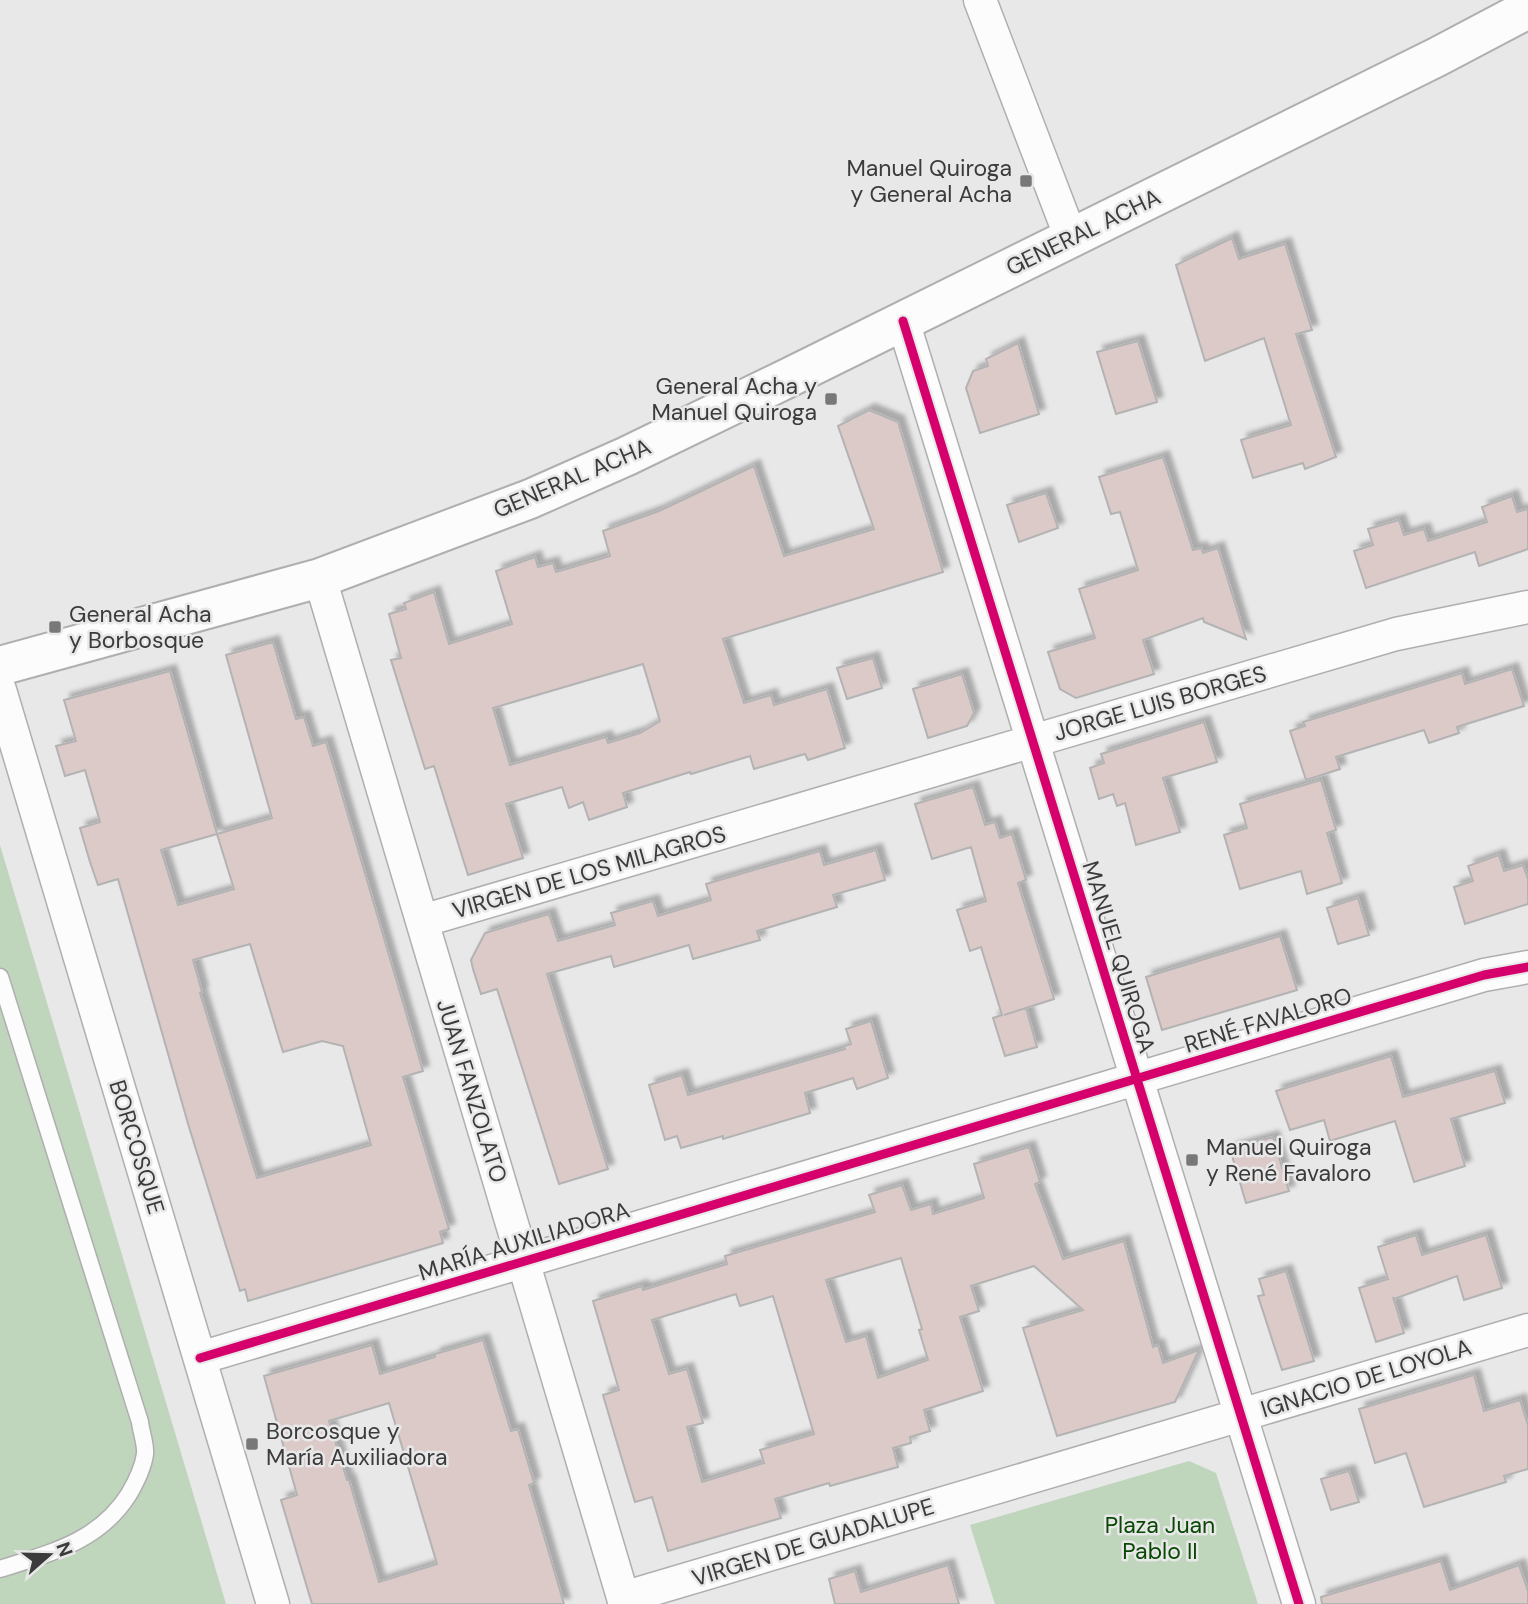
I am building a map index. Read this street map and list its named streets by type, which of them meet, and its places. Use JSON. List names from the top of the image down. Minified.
{"streets":{"main road":["GENERAL ACHA"],"street":["JORGE LUIS BORGES","VIRGEN DE LOS MILAGROS","MANUEL QUIROGA","RENÉ FAVALORO","JUAN FANZOLATO","BORCOSQUE","MARÍA AUXILIADORA","IGNACIO DE LOYOLA","VIRGEN DE GUADALUPE"]},"crossings":[["GENERAL ACHA","MANUEL QUIROGA"],["GENERAL ACHA","JUAN FANZOLATO"],["JORGE LUIS BORGES","VIRGEN DE LOS MILAGROS"],["JORGE LUIS BORGES","MANUEL QUIROGA"],["VIRGEN DE LOS MILAGROS","JUAN FANZOLATO"],["MANUEL QUIROGA","RENÉ FAVALORO"],["MANUEL QUIROGA","IGNACIO DE LOYOLA"],["RENÉ FAVALORO","MARÍA AUXILIADORA"],["JUAN FANZOLATO","MARÍA AUXILIADORA"],["JUAN FANZOLATO","VIRGEN DE GUADALUPE"],["BORCOSQUE","MARÍA AUXILIADORA"],["IGNACIO DE LOYOLA","VIRGEN DE GUADALUPE"]],"parks":["Plaza Juan Pablo II"],"places":{"transit":["Manuel Quiroga y General Acha","General Acha y Manuel Quiroga","General Acha y Borbosque","Manuel Quiroga y René Favaloro","Borcosque y María Auxiliadora"]},"north":"right"}
